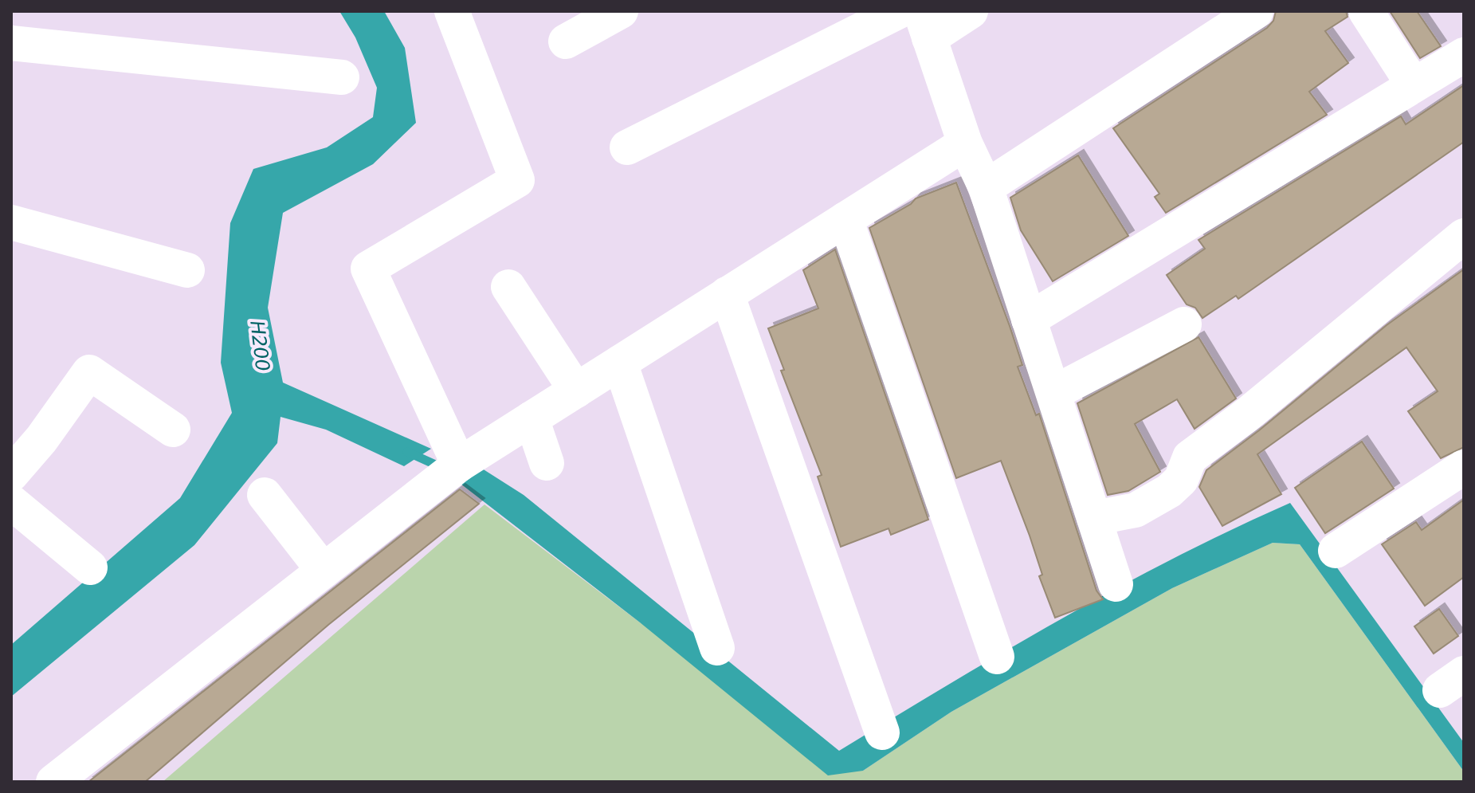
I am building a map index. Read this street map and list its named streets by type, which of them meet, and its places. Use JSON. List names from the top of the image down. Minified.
{"water":["H200"]}
